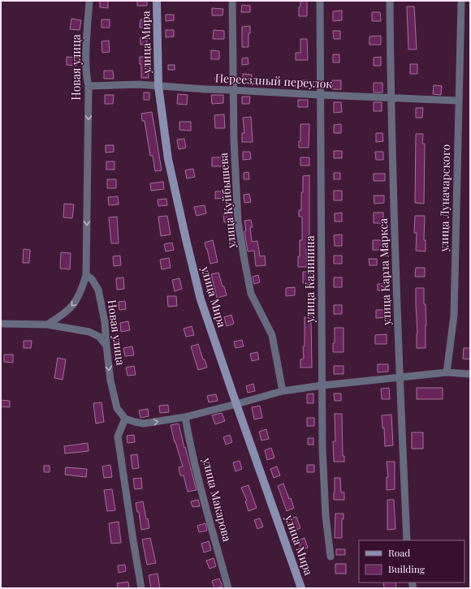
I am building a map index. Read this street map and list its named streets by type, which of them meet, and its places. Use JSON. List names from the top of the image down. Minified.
{"streets":{"street":["улица Мира","Новая улица","Переездный переулок","улица Луначарского","улица Куйбышева","улица Карла Маркса","улица Калинина","улица Макарова"]},"crossings":[["улица Мира","Переездный переулок"],["Новая улица","Переездный переулок"],["Переездный переулок","улица Луначарского"],["Переездный переулок","улица Куйбышева"],["Переездный переулок","улица Карла Маркса"],["Переездный переулок","улица Калинина"]],"one_way":["Новая улица"],"legend":["Road","Building"]}
